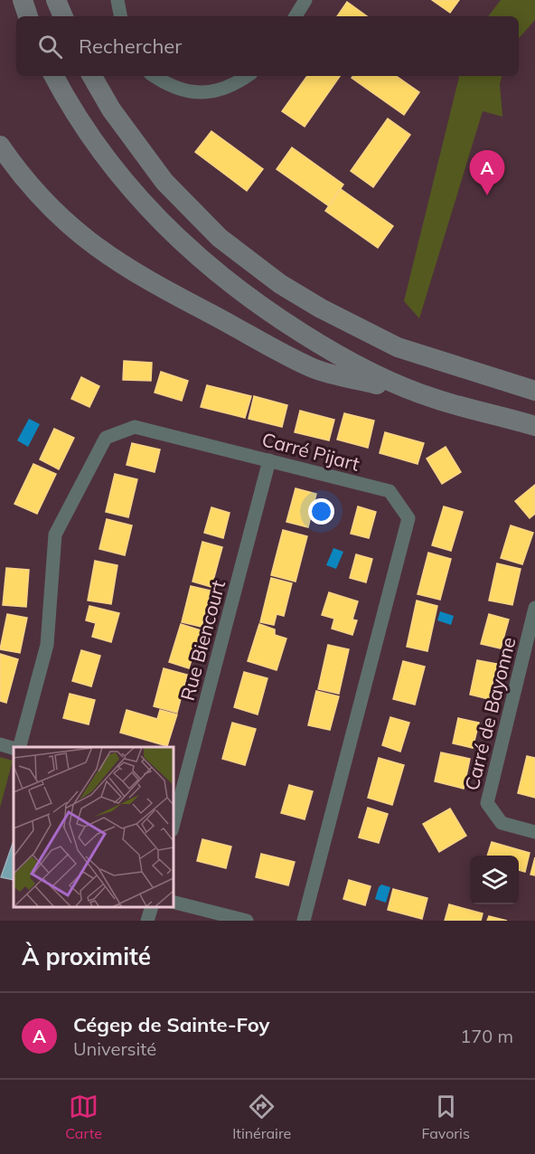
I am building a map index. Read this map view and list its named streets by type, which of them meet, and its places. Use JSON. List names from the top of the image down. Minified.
{"streets":{"street":["Carré Pijart","Rue Biencourt","Carré de Bayonne"]},"crossings":[["Carré Pijart","Rue Biencourt"]],"page":{"search":"Rechercher","pins":"A","heading":"À proximité","list":[{"mark":"A","name":"Cégep de Sainte-Foy","note":"Université","value":"170 m"}],"nav":["Carte","Itinéraire","Favoris"]}}
